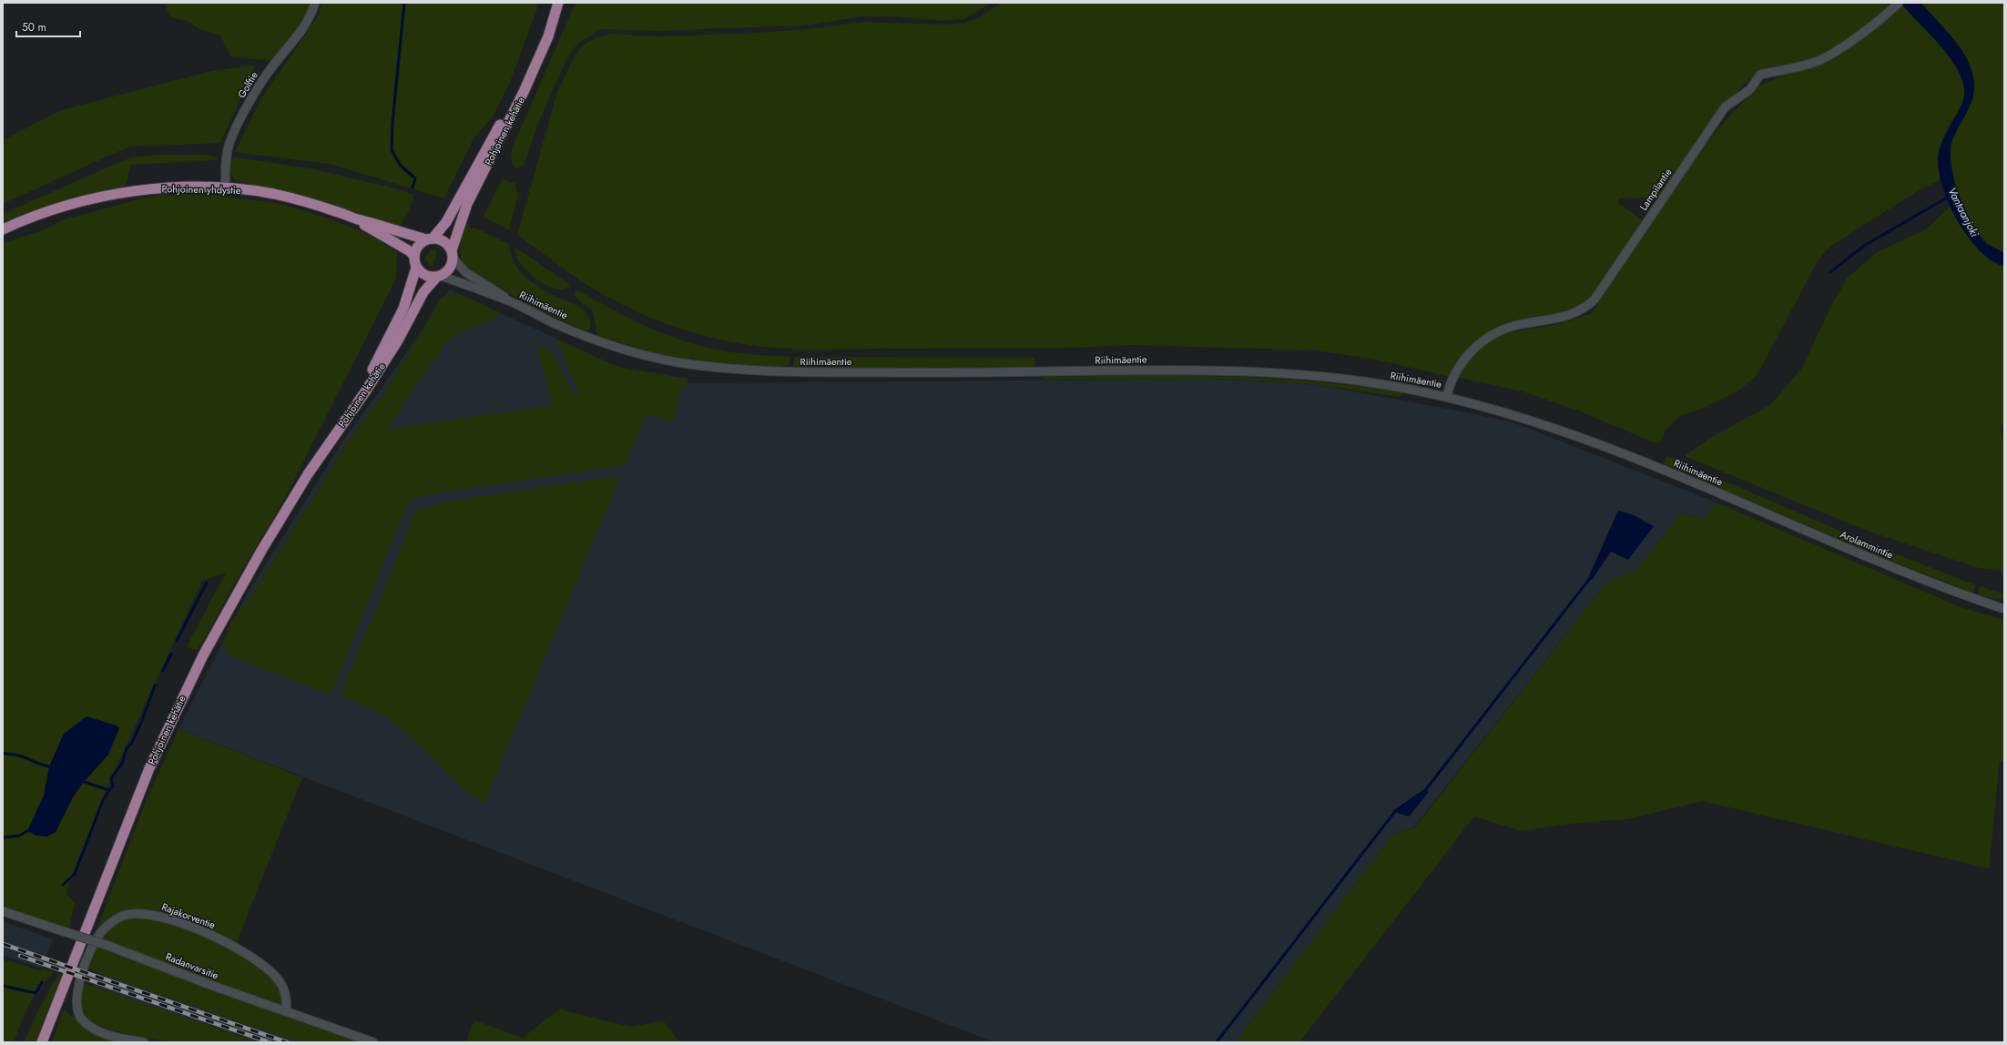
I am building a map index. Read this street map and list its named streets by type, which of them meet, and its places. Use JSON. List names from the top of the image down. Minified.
{"streets":{"main road":["Pohjoinen kehätie","Pohjoinen yhdystie"],"street":["Golftie","Lampilantie","Riihimäentie","Arolammintie","Rajakorventie","Radanvarsitie"]},"crossings":[["Golftie","Pohjoinen yhdystie"],["Pohjoinen kehätie","Pohjoinen yhdystie"],["Pohjoinen kehätie","Riihimäentie"],["Pohjoinen yhdystie","Riihimäentie"],["Lampilantie","Riihimäentie"],["Riihimäentie","Arolammintie"],["Rajakorventie","Radanvarsitie"]],"water":["Vantaanjoki"],"scale_bar":"50 m"}
